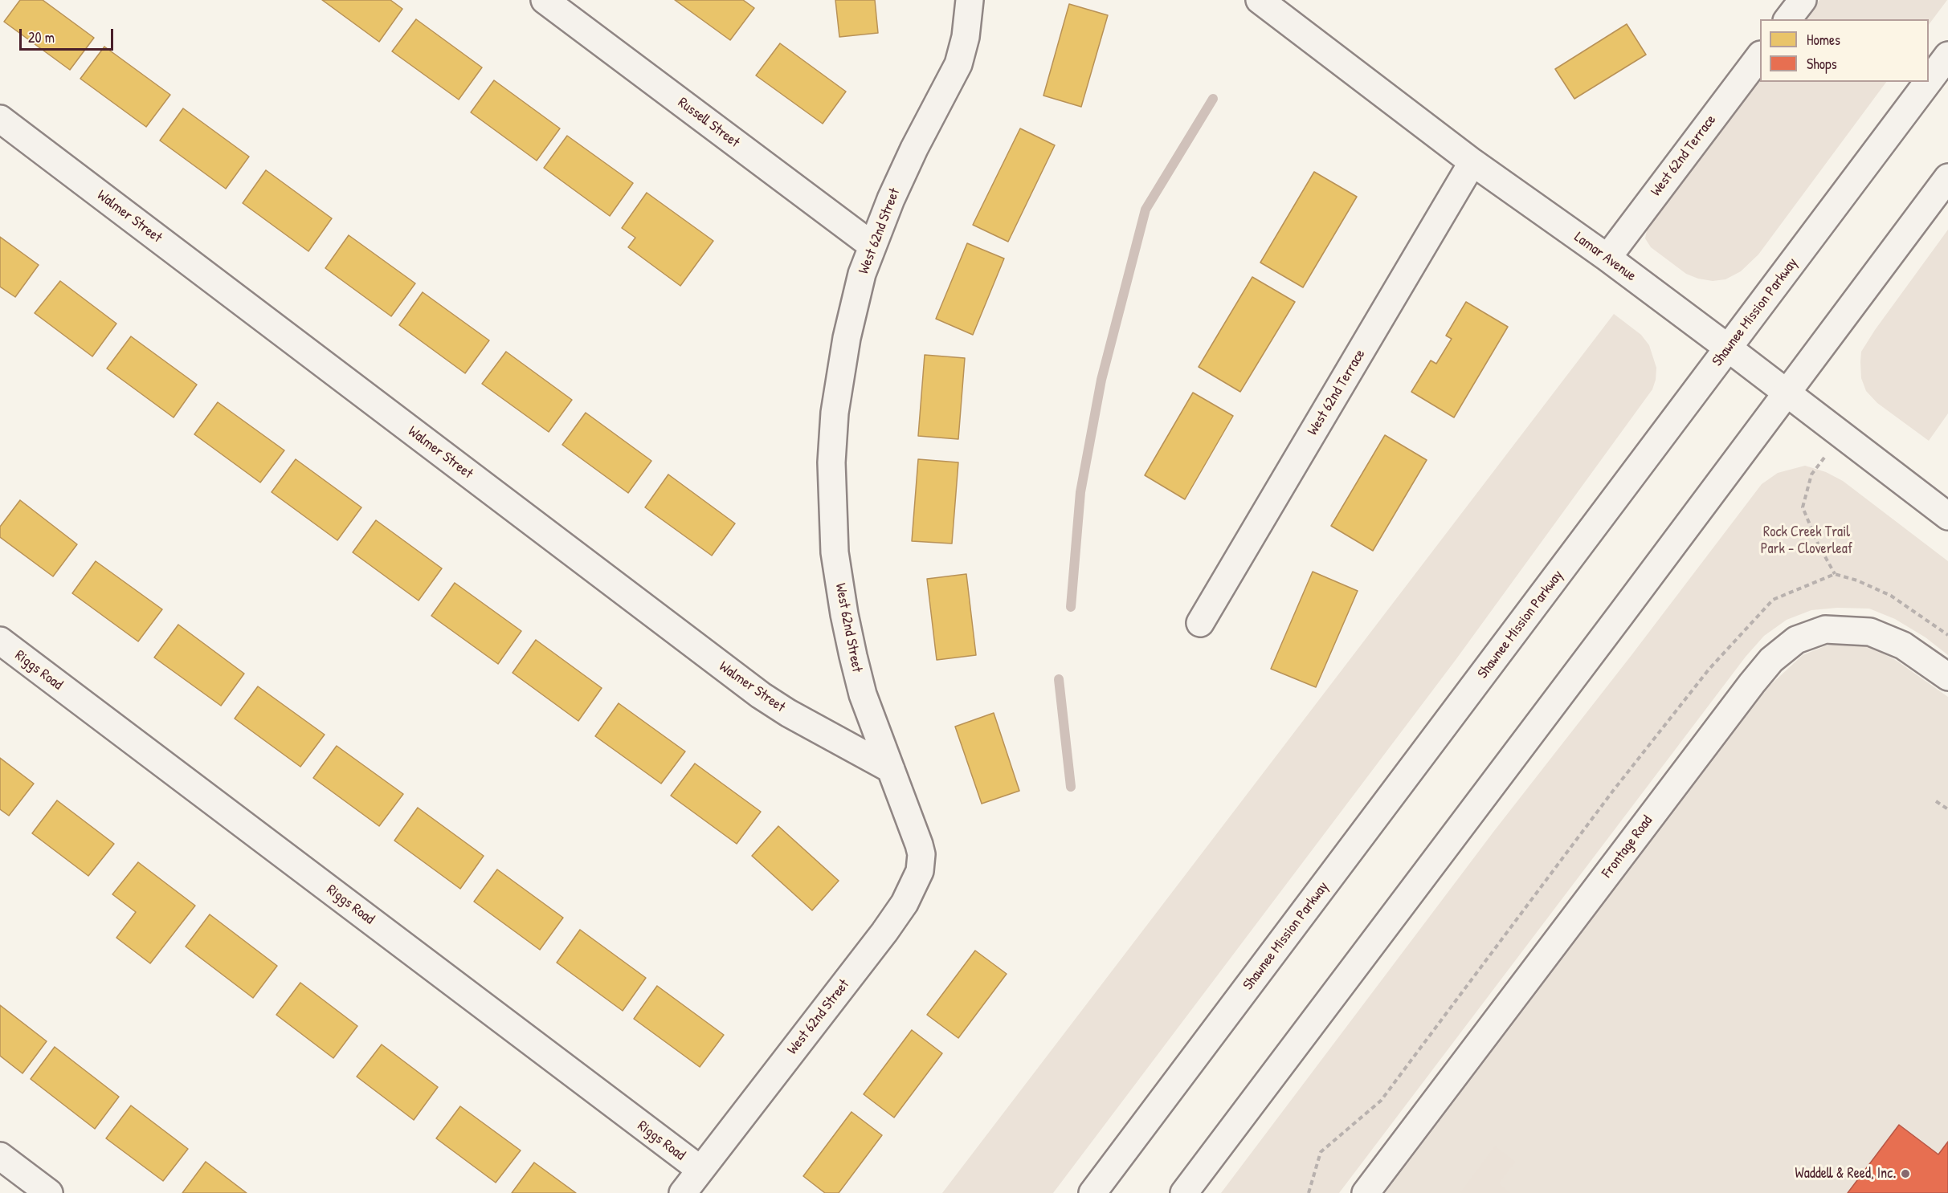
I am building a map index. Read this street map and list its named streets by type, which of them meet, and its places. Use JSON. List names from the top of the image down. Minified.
{"streets":{"main road":["Russell Street","West 62nd Terrace","Walmer Street","West 62nd Street","Lamar Avenue","Shawnee Mission Parkway","Riggs Road","Frontage Road"]},"crossings":[["Russell Street","West 62nd Street"],["West 62nd Terrace","Lamar Avenue"],["Walmer Street","West 62nd Street"],["West 62nd Street","Riggs Road"],["Lamar Avenue","Shawnee Mission Parkway"]],"parks":["Rock Creek Trail Park - Cloverleaf"],"places":["Waddell & Reed, Inc."],"legend":["Homes","Shops"],"scale_bar":"20 m"}
